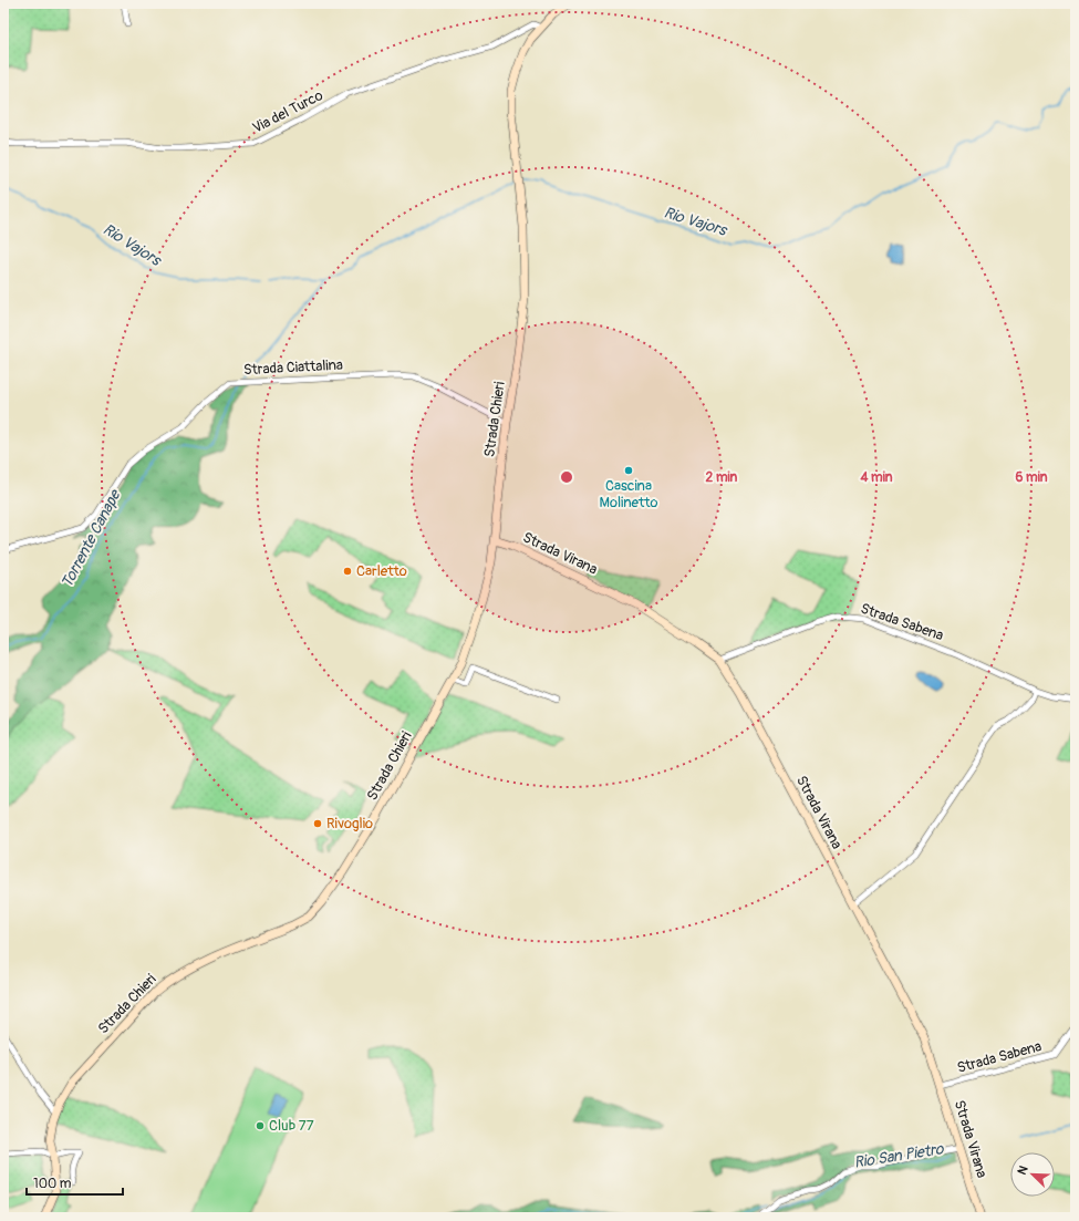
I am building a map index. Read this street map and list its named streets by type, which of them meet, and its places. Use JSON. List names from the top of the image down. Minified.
{"streets":{"main road":["Strada Chieri","Strada Virana"],"street":["Via del Turco","Strada Ciattalina","Strada Sabena"]},"crossings":[["Via del Turco","Strada Chieri"],["Strada Ciattalina","Strada Chieri"],["Strada Chieri","Strada Virana"],["Strada Virana","Strada Sabena"]],"water":["Rio Vajors","Torrente Canape","Rio San Pietro"],"places":["Cascina Molinetto","Carletto","Rivoglio","Club 77"],"scale_bar":"100 m","north":"top left","rings":["2 min","4 min","6 min"]}
